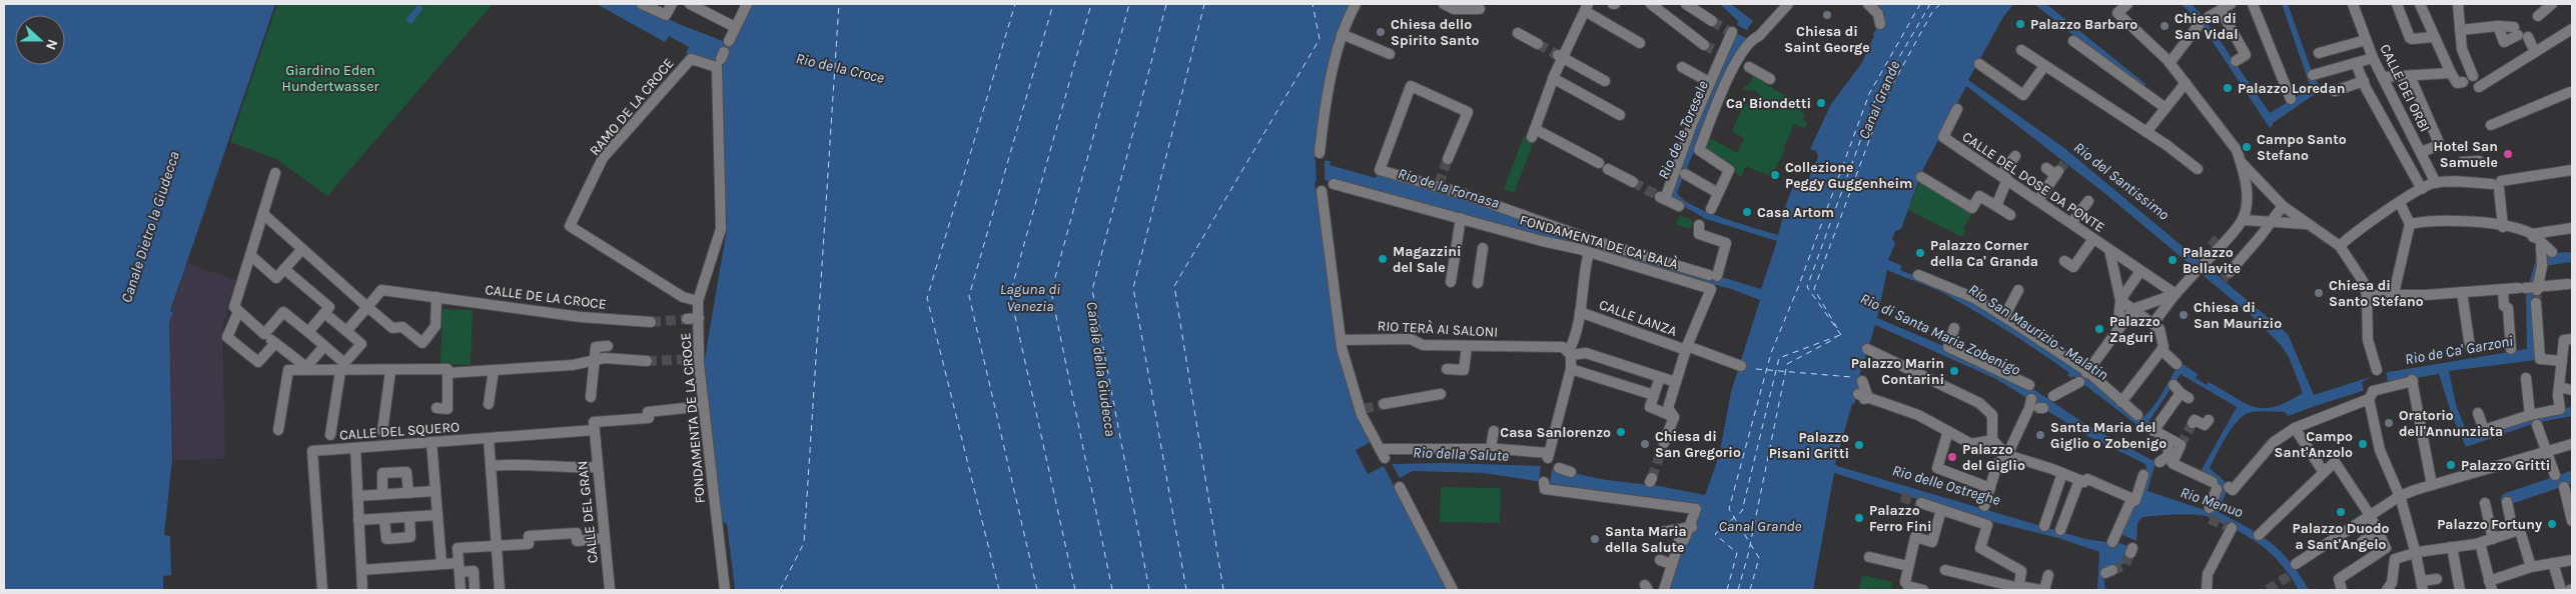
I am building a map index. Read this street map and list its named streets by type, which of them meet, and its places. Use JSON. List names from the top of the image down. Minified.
{"streets":{"street":["CALLE DEI ORBI","RAMO DE LA CROCE","CALLE DEL DOSE DA PONTE","FONDAMENTA DE CA' BALÀ","CALLE DE LA CROCE","CALLE LANZA","RIO TERÀ AI SALONI","FONDAMENTA DE LA CROCE","CALLE DEL SQUERO","CALLE DEL GRAN"]},"crossings":[["RAMO DE LA CROCE","FONDAMENTA DE LA CROCE"],["FONDAMENTA DE CA' BALÀ","CALLE LANZA"],["CALLE DEL SQUERO","CALLE DEL GRAN"]],"water":["Rio de la Croce","Canal Grande","Rio de le Toresele","Rio del Santissimo","Rio de la Fornasa","Canale Dietro la Giudecca","Laguna di Venezia","Rio San Maurizio - Malatin","Rio di Santa Maria Zobenigo","Rio de Ca' Garzoni","Canale della Giudecca","Rio della Salute","Rio delle Ostreghe","Rio Menuo"],"parks":["Giardino Eden Hundertwasser"],"places":["Chiesa di Saint George","Palazzo Barbaro","Chiesa di San Vidal","Chiesa dello Spirito Santo","Palazzo Loredan","Ca' Biondetti","Campo Santo Stefano","Hotel San Samuele","Collezione Peggy Guggenheim","Casa Artom","Palazzo Corner della Ca' Granda","Magazzini del Sale","Palazzo Bellavite","Chiesa di Santo Stefano","Chiesa di San Maurizio","Palazzo Zaguri","Palazzo Marin Contarini","Oratorio dell'Annunziata","Casa Sanlorenzo","Santa Maria del Giglio o Zobenigo","Chiesa di San Gregorio","Campo Sant'Anzolo","Palazzo Pisani Gritti","Palazzo del Giglio","Palazzo Gritti","Palazzo Duodo a Sant'Angelo","Palazzo Ferro Fini","Palazzo Fortuny","Santa Maria della Salute"],"north":"right"}
